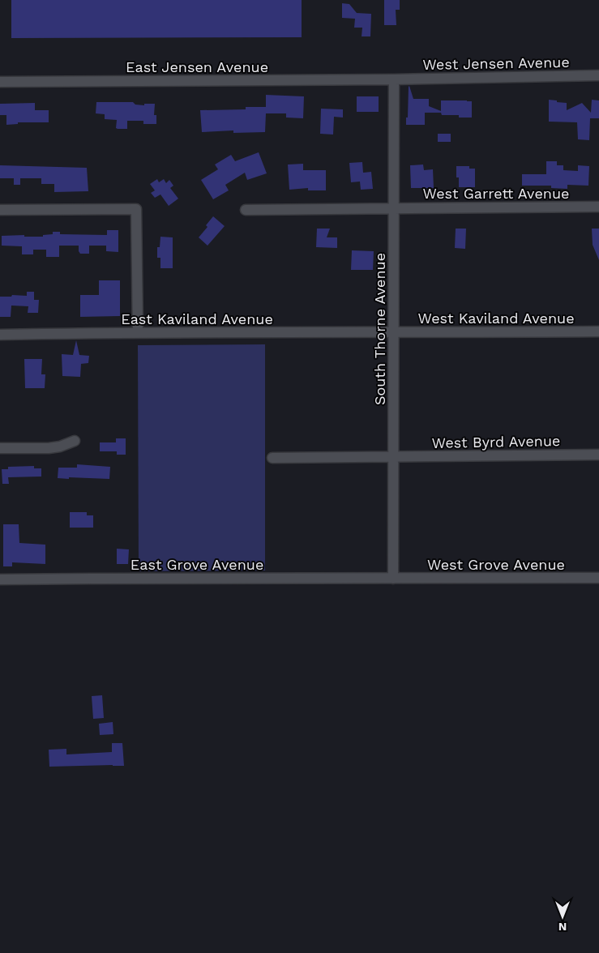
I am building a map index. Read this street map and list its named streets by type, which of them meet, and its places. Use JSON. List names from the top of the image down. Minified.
{"streets":{"street":["West Jensen Avenue","East Jensen Avenue","West Garrett Avenue","West Kaviland Avenue","East Kaviland Avenue","South Thorne Avenue","West Byrd Avenue","East Grove Avenue","West Grove Avenue"]},"crossings":[["West Jensen Avenue","East Jensen Avenue"],["West Jensen Avenue","South Thorne Avenue"],["East Jensen Avenue","South Thorne Avenue"],["West Garrett Avenue","South Thorne Avenue"],["West Kaviland Avenue","East Kaviland Avenue"],["West Kaviland Avenue","South Thorne Avenue"],["East Kaviland Avenue","South Thorne Avenue"],["South Thorne Avenue","West Byrd Avenue"],["South Thorne Avenue","East Grove Avenue"],["South Thorne Avenue","West Grove Avenue"],["East Grove Avenue","West Grove Avenue"]],"north":"bottom"}
